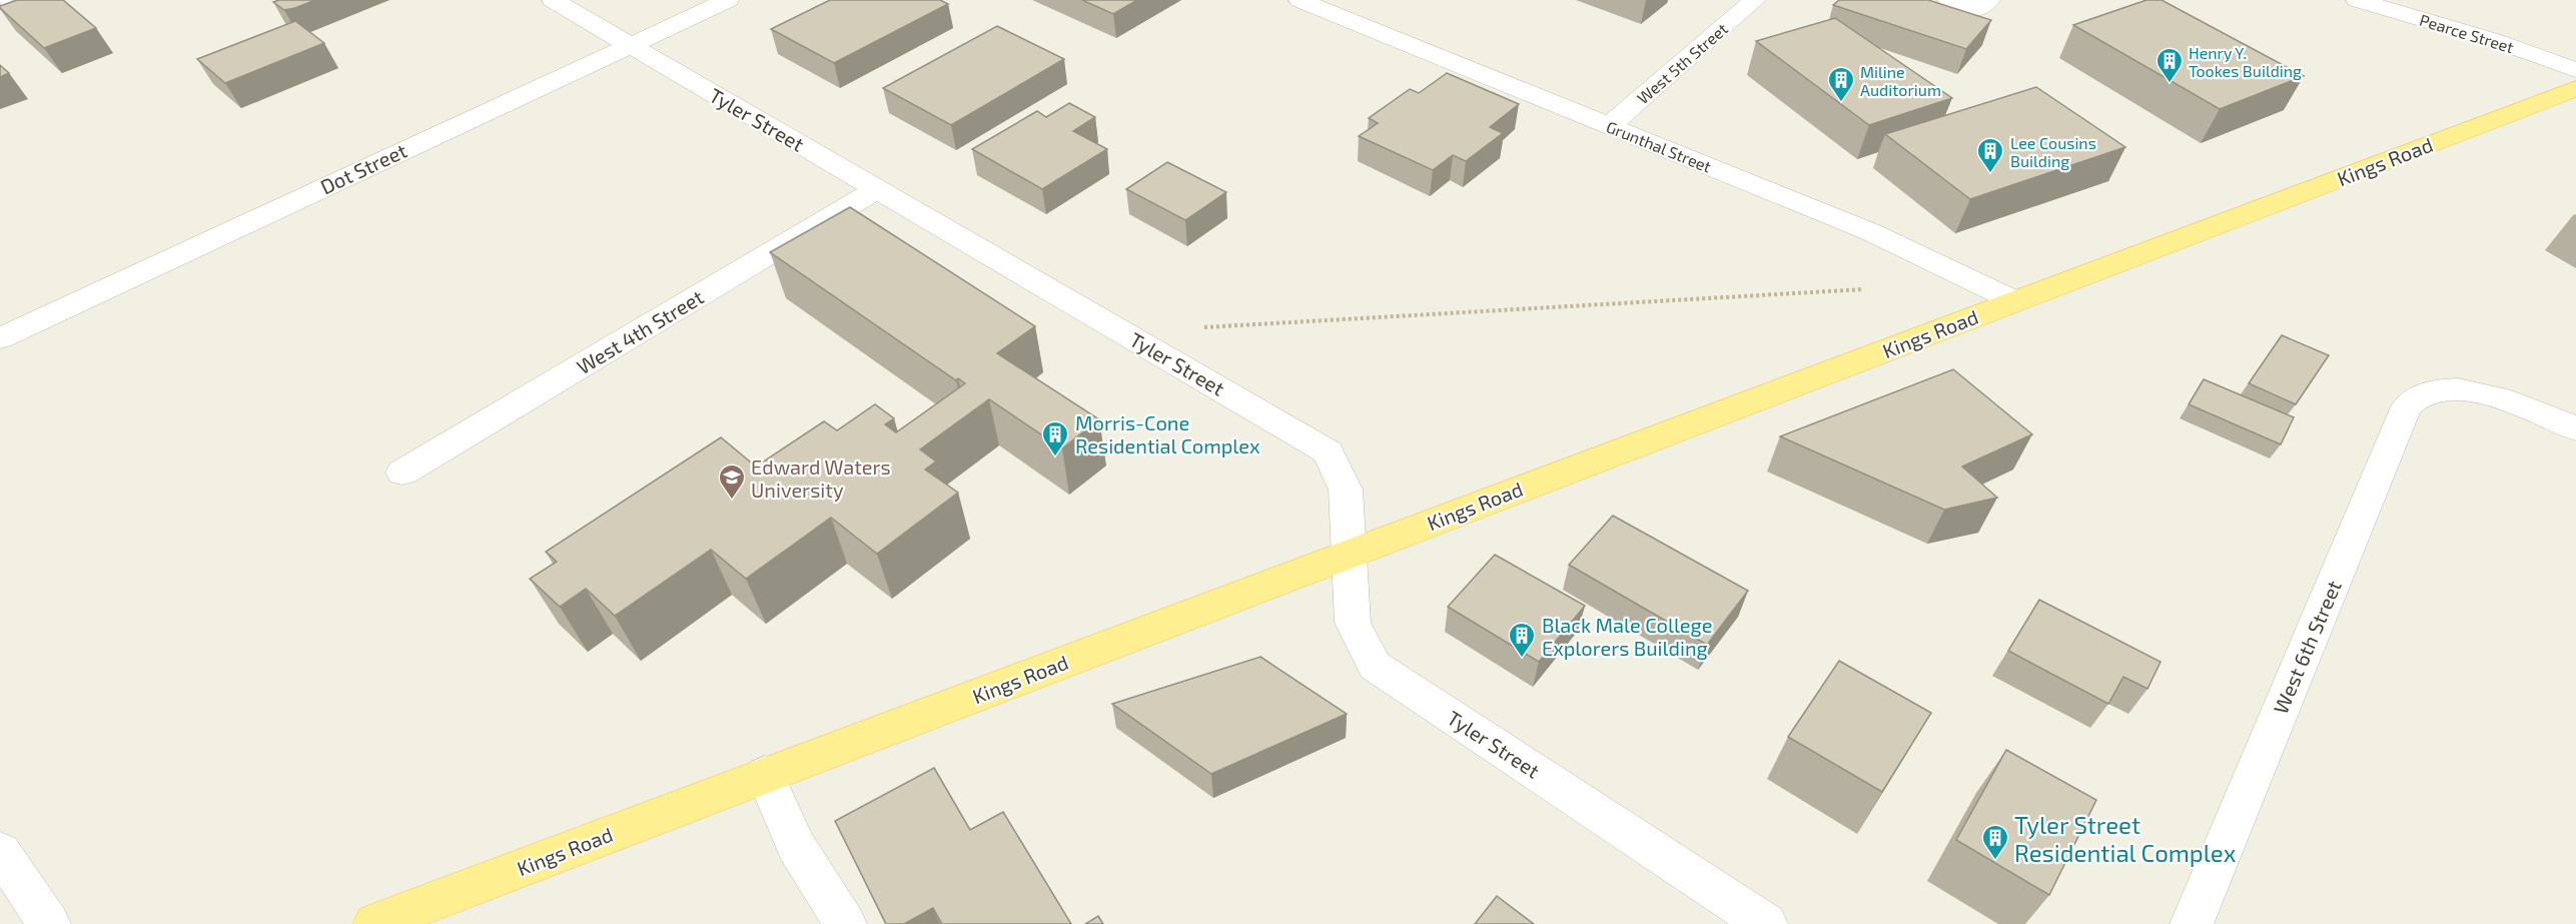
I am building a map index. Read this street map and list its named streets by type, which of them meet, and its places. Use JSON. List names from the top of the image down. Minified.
{"streets":{"main road":["Kings Road"],"street":["Pearce Street","West 5th Street","Tyler Street","Grunthal Street","Dot Street","West 4th Street","West 6th Street"]},"crossings":[["West 5th Street","Grunthal Street"],["Tyler Street","Kings Road"],["Tyler Street","Dot Street"],["Tyler Street","West 4th Street"],["Grunthal Street","Kings Road"]],"places":{"building":["Henry Y. Tookes Building","Miline Auditorium","Lee Cousins Building","Morris-Cone Residential Complex","Black Male College Explorers Building","Tyler Street Residential Complex"],"school or university":["Edward Waters University"]}}
